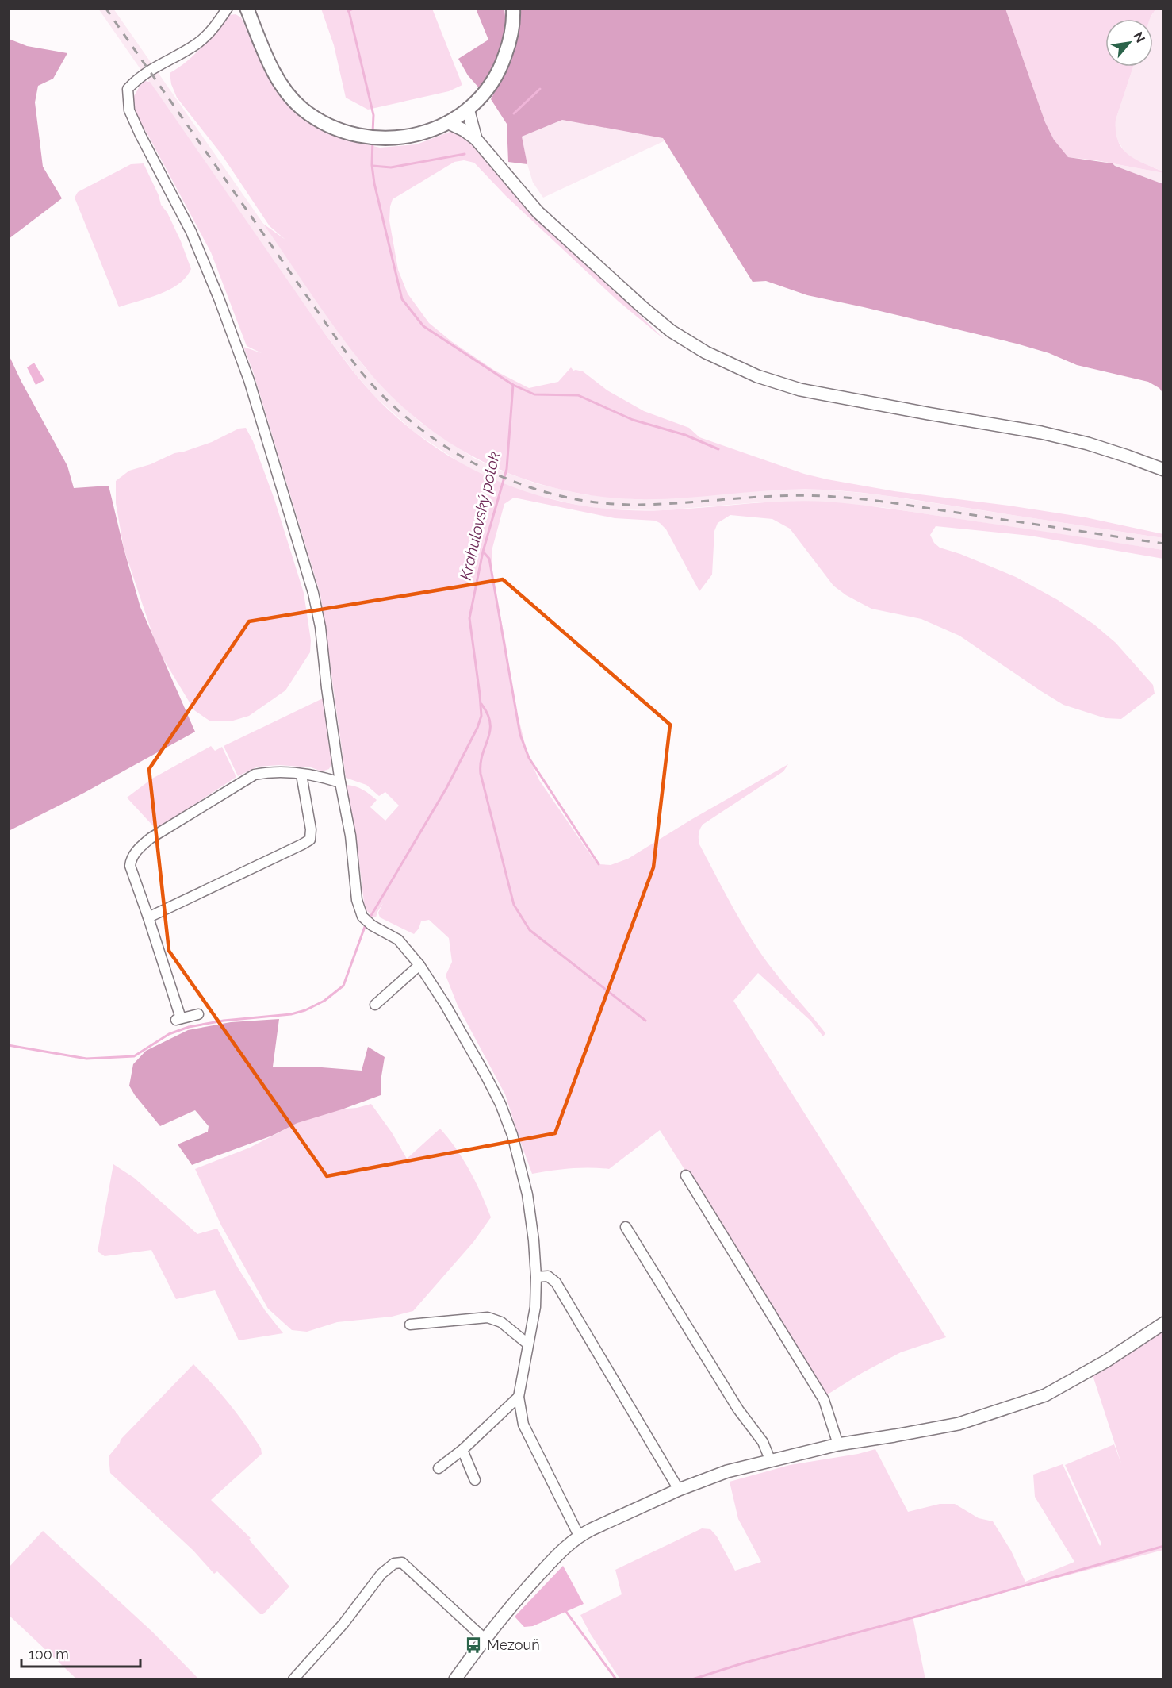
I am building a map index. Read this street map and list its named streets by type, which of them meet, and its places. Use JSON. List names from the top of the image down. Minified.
{"water":["Krahulovský potok"],"places":{"bus stop":["Mezouň"]},"scale_bar":"100 m","north":"top right"}
